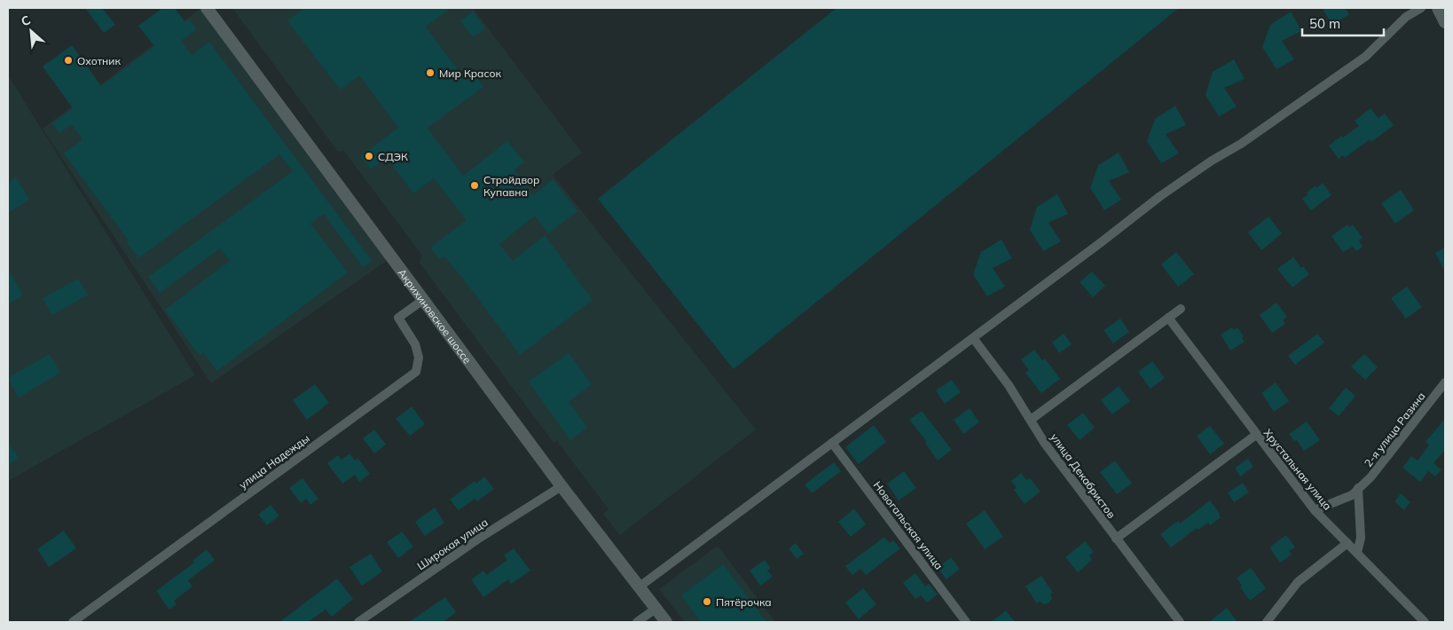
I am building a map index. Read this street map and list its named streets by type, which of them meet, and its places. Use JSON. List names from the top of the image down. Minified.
{"streets":{"main road":["Акрихиновское шоссе"],"street":["2-я улица Разина","улица Надежды","Хрустальная улица","улица Декабристов","Новогальская улица","Широкая улица"]},"crossings":[["Акрихиновское шоссе","улица Надежды"],["Акрихиновское шоссе","Широкая улица"],["2-я улица Разина","Хрустальная улица"]],"places":["Охотник","Мир Красок","СДЭК","Стройдвор Купавна","Пятёрочка"],"scale_bar":"50 m","north":"top left"}
